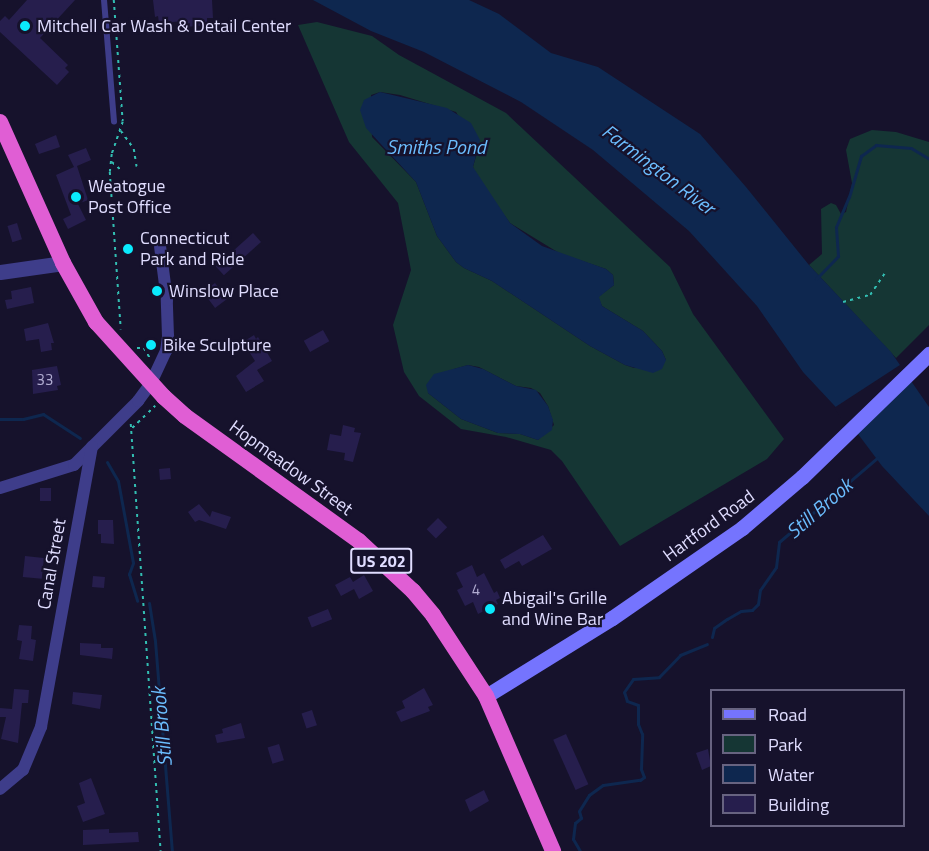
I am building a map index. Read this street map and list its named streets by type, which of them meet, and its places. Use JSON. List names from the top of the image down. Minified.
{"streets":{"highway":["Hopmeadow Street","US 202"],"main road":["Hartford Road"],"street":["Canal Street"]},"crossings":[["Hopmeadow Street","Hartford Road"]],"water":["Smiths Pond","Farmington River","Still Brook"],"places":["Mitchell Car Wash & Detail Center","Weatogue Post Office","Connecticut Park and Ride","Winslow Place","Bike Sculpture","Abigail's Grille and Wine Bar"],"house_numbers":["33","4"],"legend":["Road","Park","Water","Building"]}
